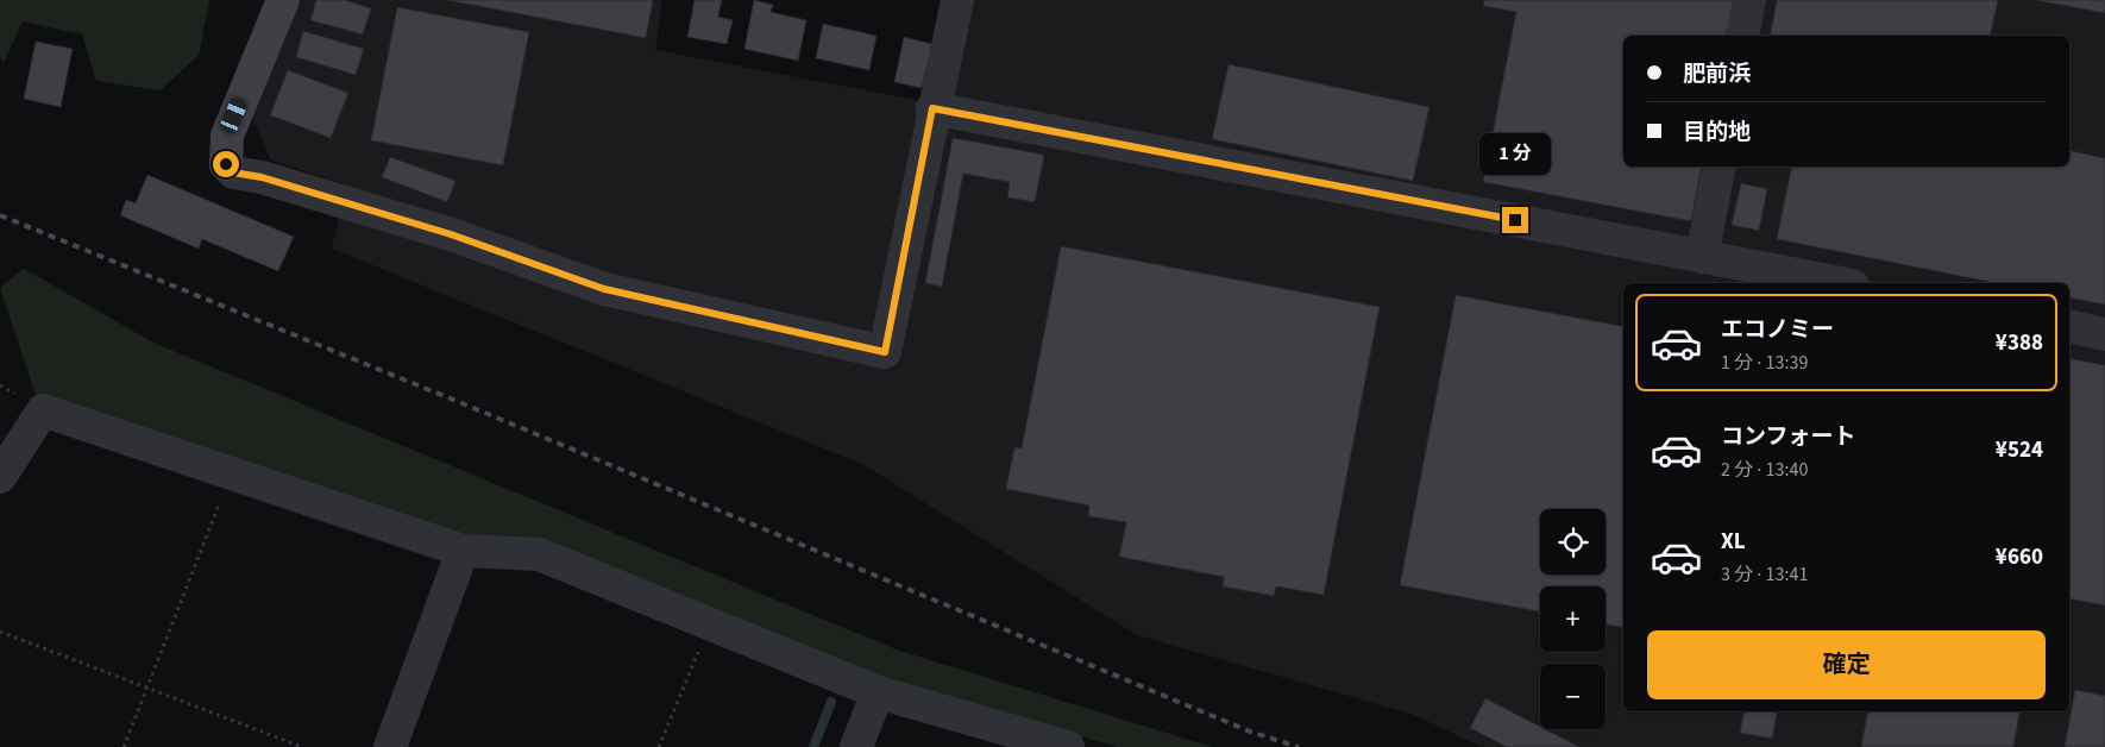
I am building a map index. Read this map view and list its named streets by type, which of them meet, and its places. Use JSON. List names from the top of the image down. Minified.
{"page":{"banner":["肥前浜","目的地"],"bubble":"1 分","list":[{"name":"エコノミー","note":"1 分 · 13:39","value":"¥388"},{"name":"コンフォート","note":"2 分 · 13:40","value":"¥524"},{"name":"XL","note":"3 分 · 13:41","value":"¥660"}],"map_buttons":["+","−"],"buttons":"確定"}}
